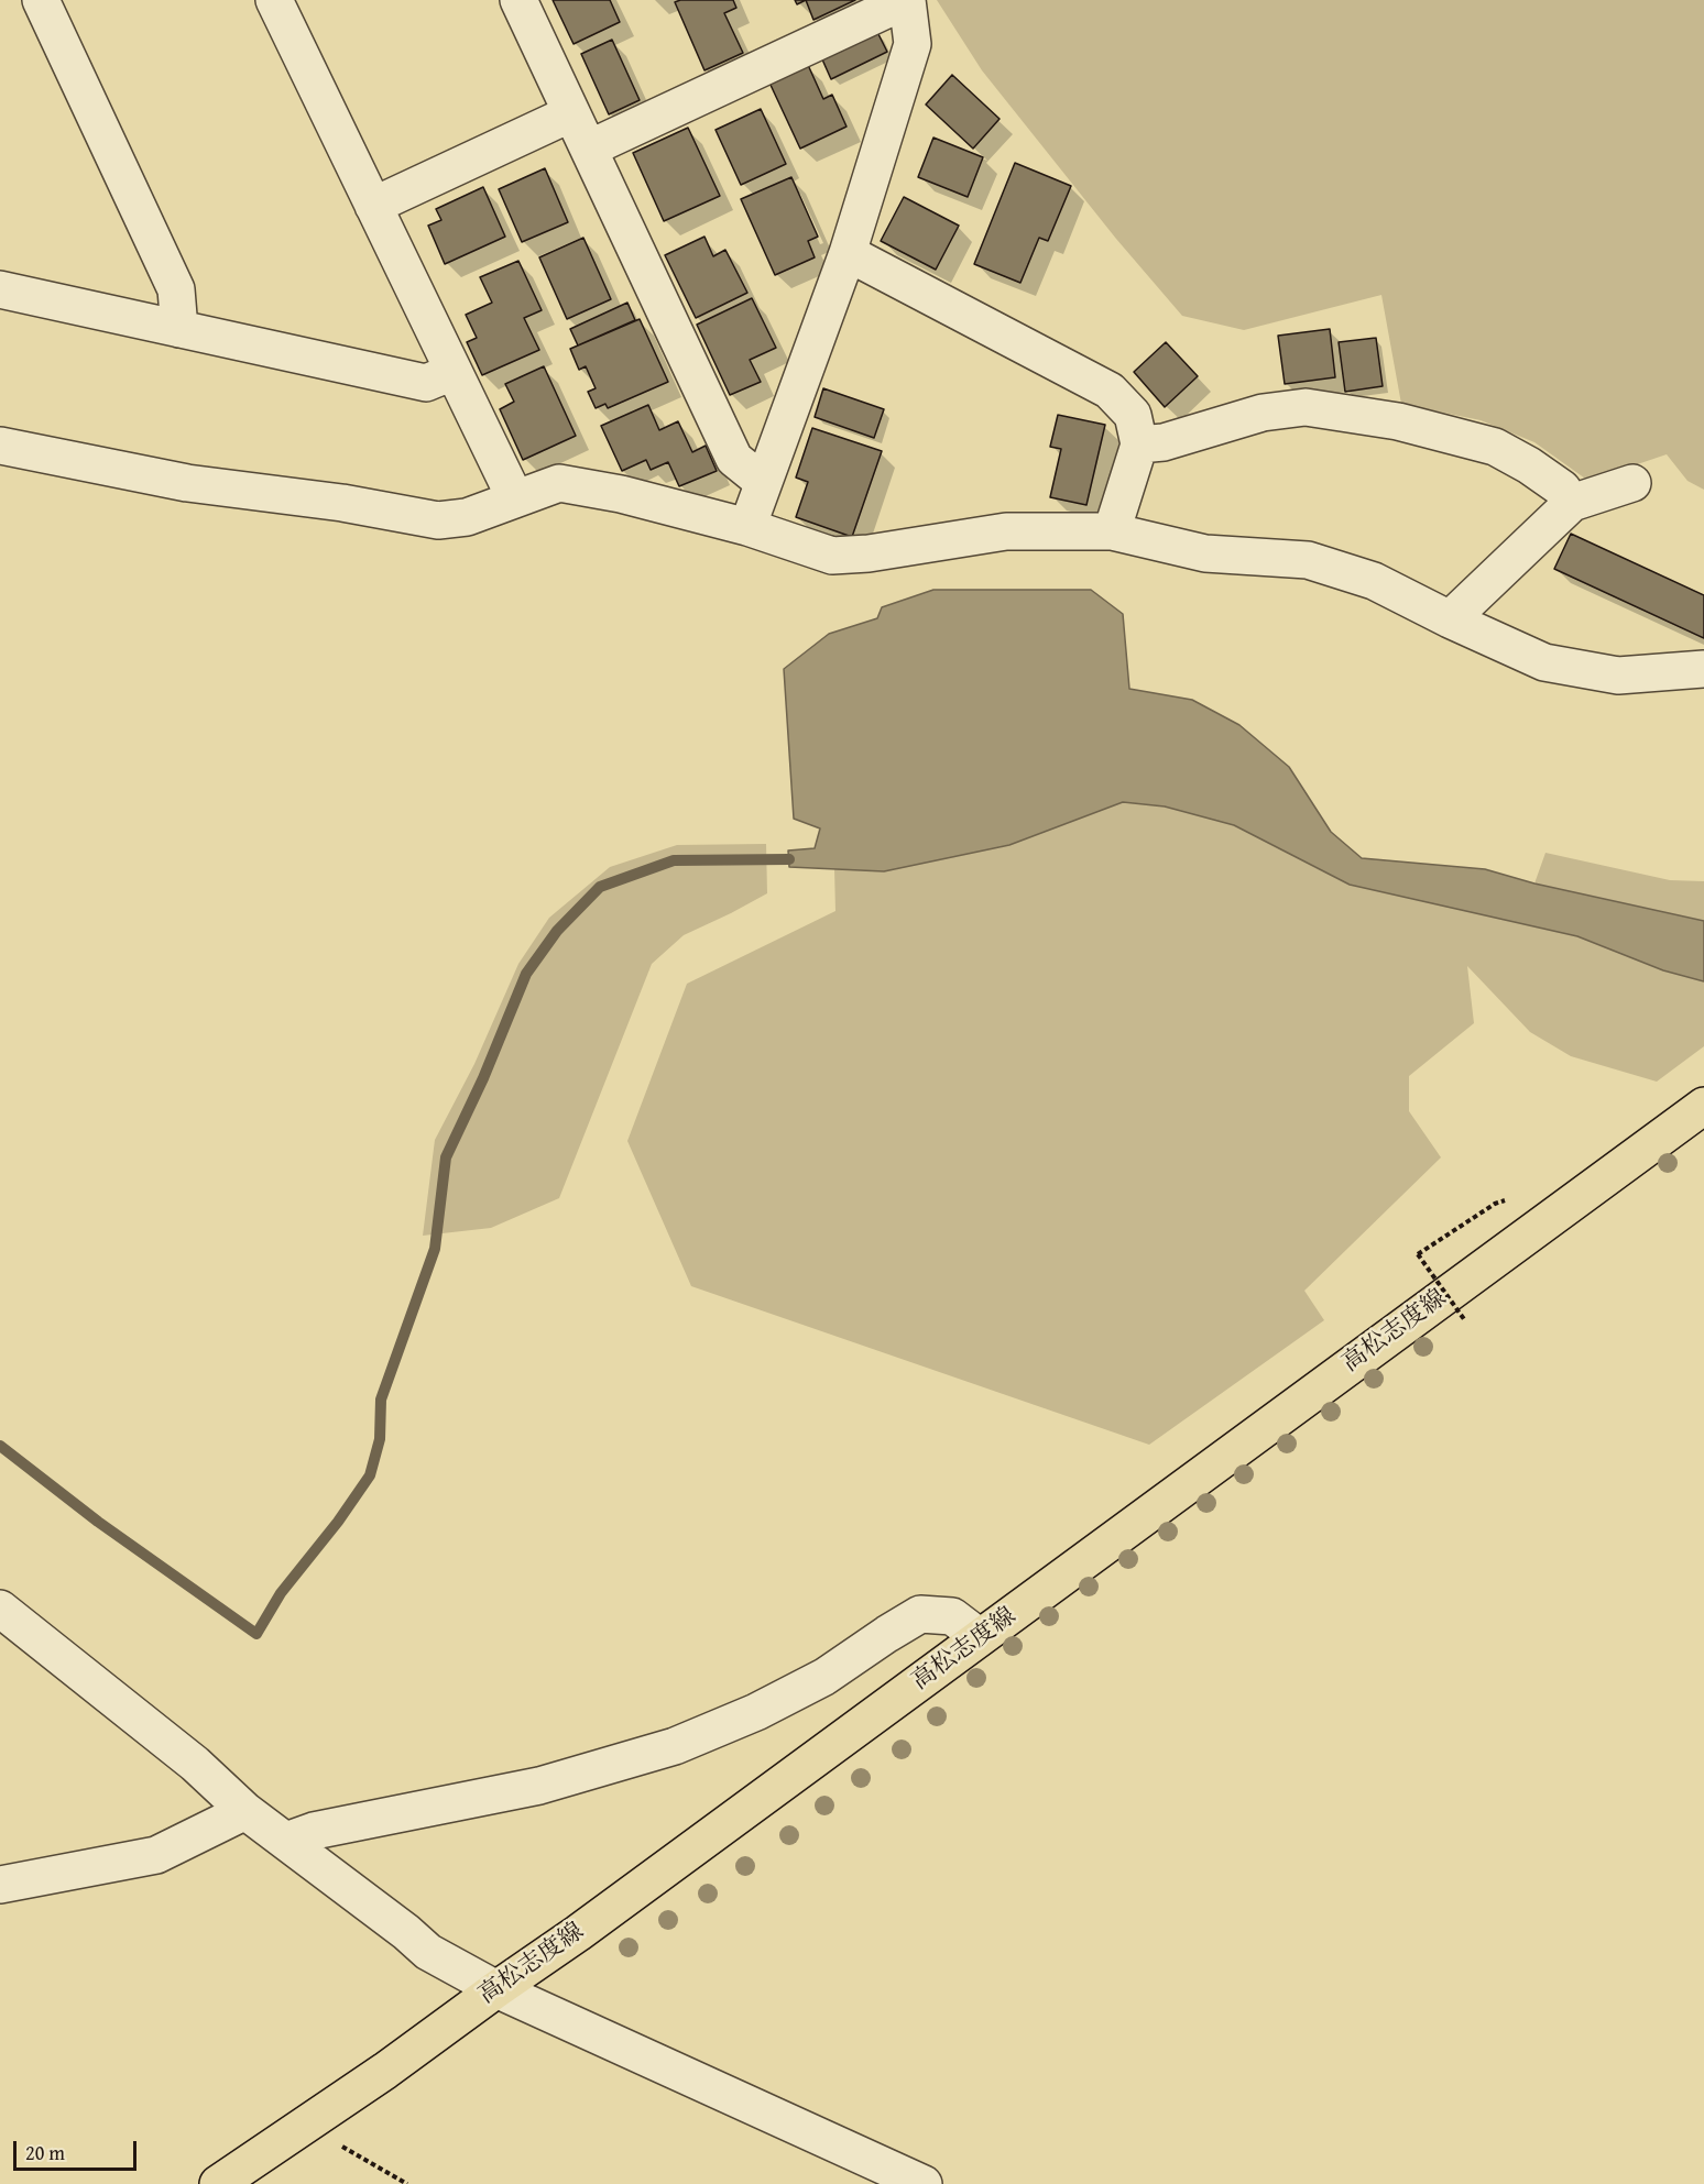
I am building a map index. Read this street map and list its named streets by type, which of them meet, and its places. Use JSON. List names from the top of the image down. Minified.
{"streets":{"main road":["高松志度線"]},"scale_bar":"20 m"}
